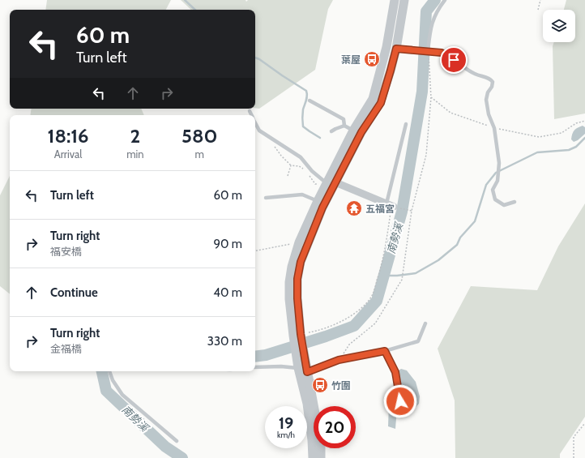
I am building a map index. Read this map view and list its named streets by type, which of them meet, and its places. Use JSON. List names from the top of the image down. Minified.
{"water":["南勢溪"],"places":{"bus stop":["葉屋","竹圍"],"temple":["五福宮"]},"page":{"turn":["60 m","Turn left"],"eta":["18:16","Arrival","2","min","580","m"],"list":[{"name":"Turn left","value":"60 m"},{"name":"Turn right","note":"福安橋","value":"90 m"},{"name":"Continue","value":"40 m"},{"name":"Turn right","note":"金福橋","value":"330 m"}],"speed":"19 km/h","limit":"20"}}
